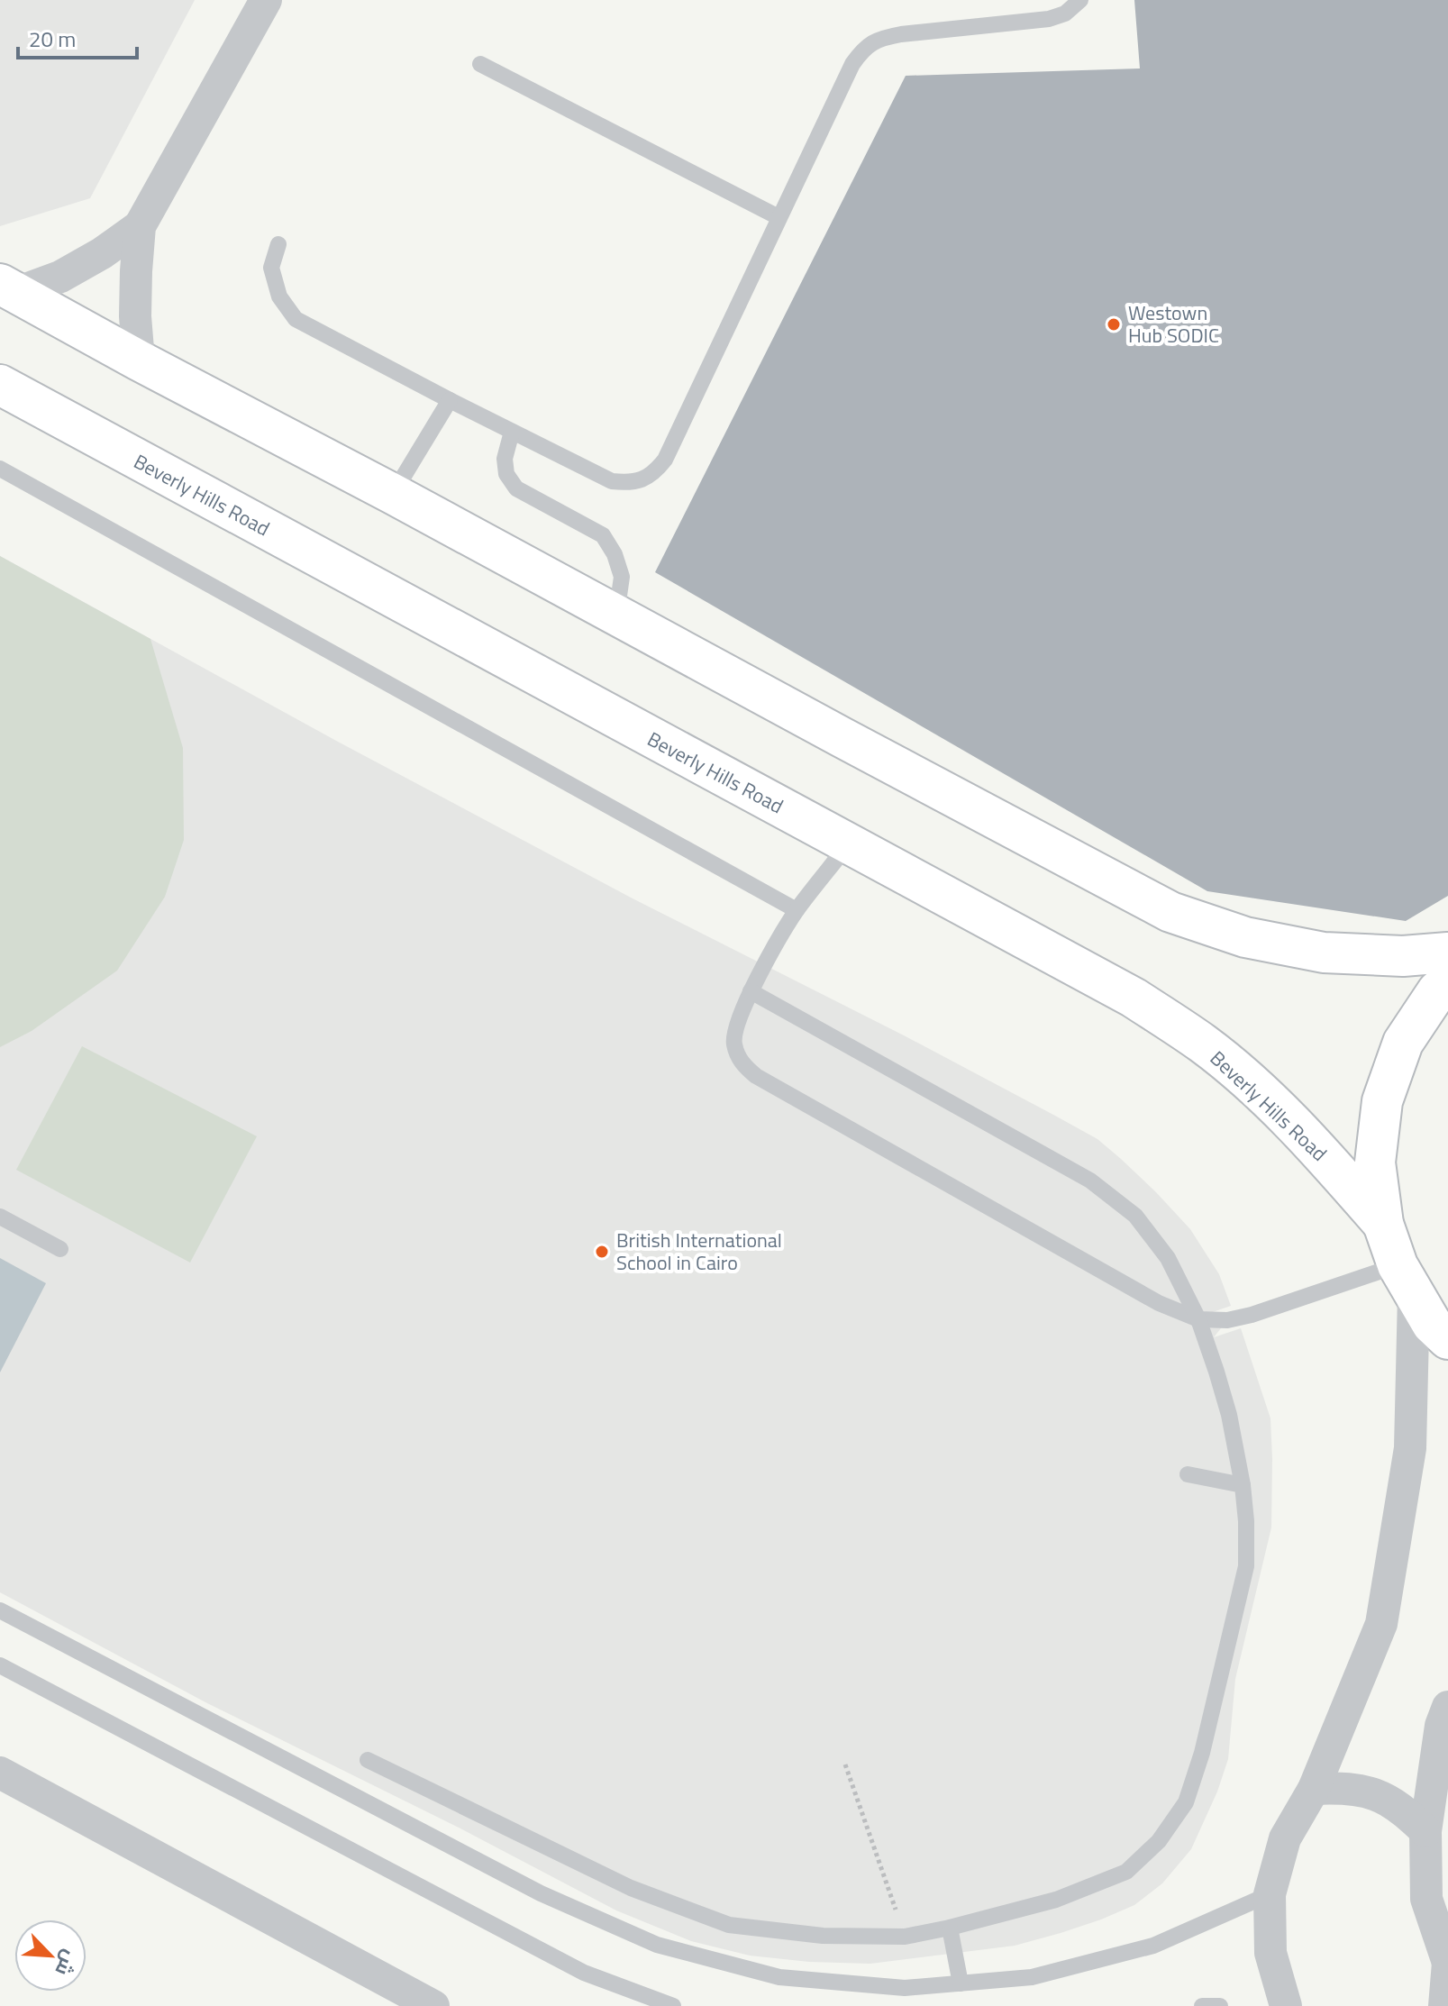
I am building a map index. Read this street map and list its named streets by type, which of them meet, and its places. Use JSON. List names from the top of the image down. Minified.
{"streets":{"street":["Beverly Hills Road"]},"places":["Westown Hub SODIC","British International School in Cairo"],"scale_bar":"20 m","north":"bottom right"}
